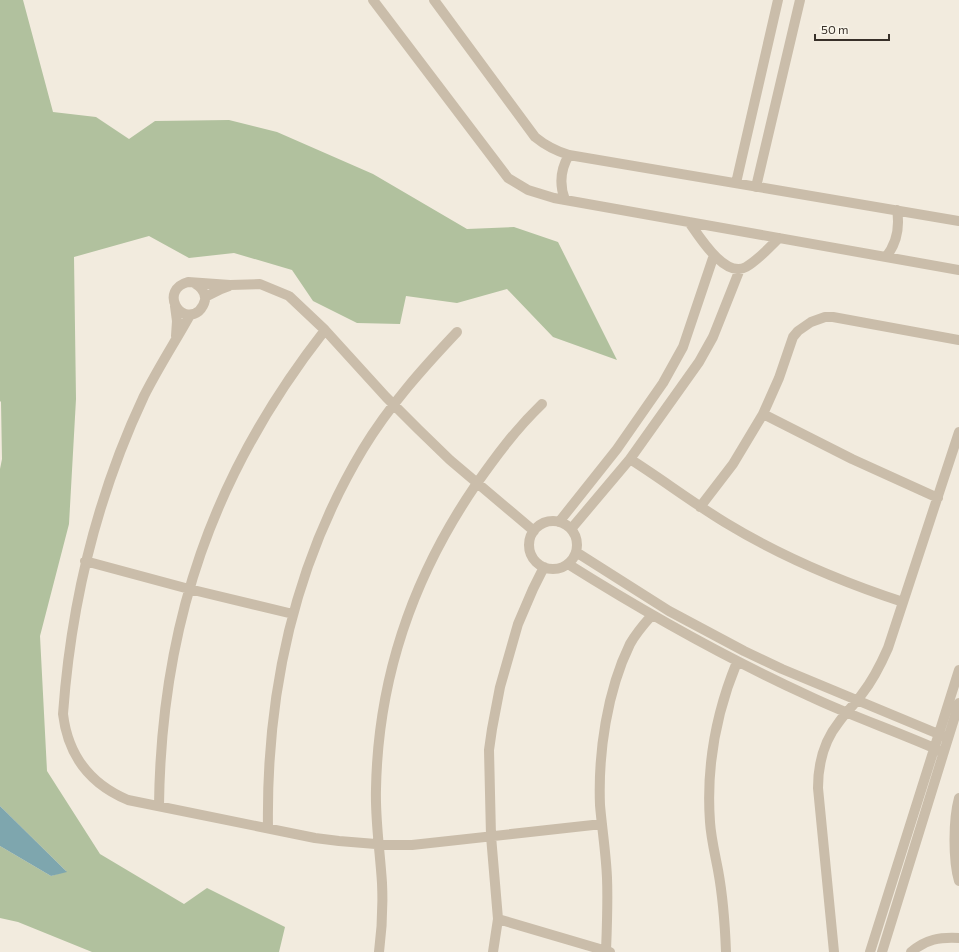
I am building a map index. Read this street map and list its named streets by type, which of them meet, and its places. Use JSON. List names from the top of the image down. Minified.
{"scale_bar":"50 m"}
